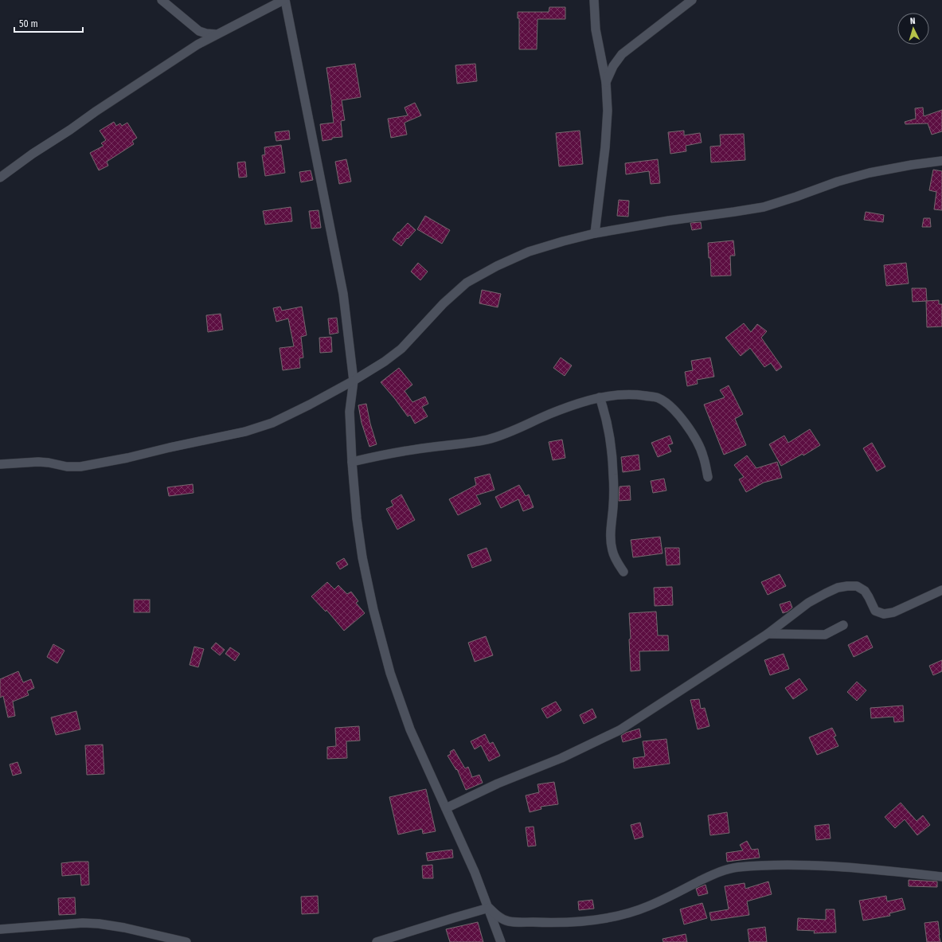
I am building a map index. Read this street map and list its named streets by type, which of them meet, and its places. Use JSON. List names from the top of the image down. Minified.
{"scale_bar":"50 m","north":"top"}
